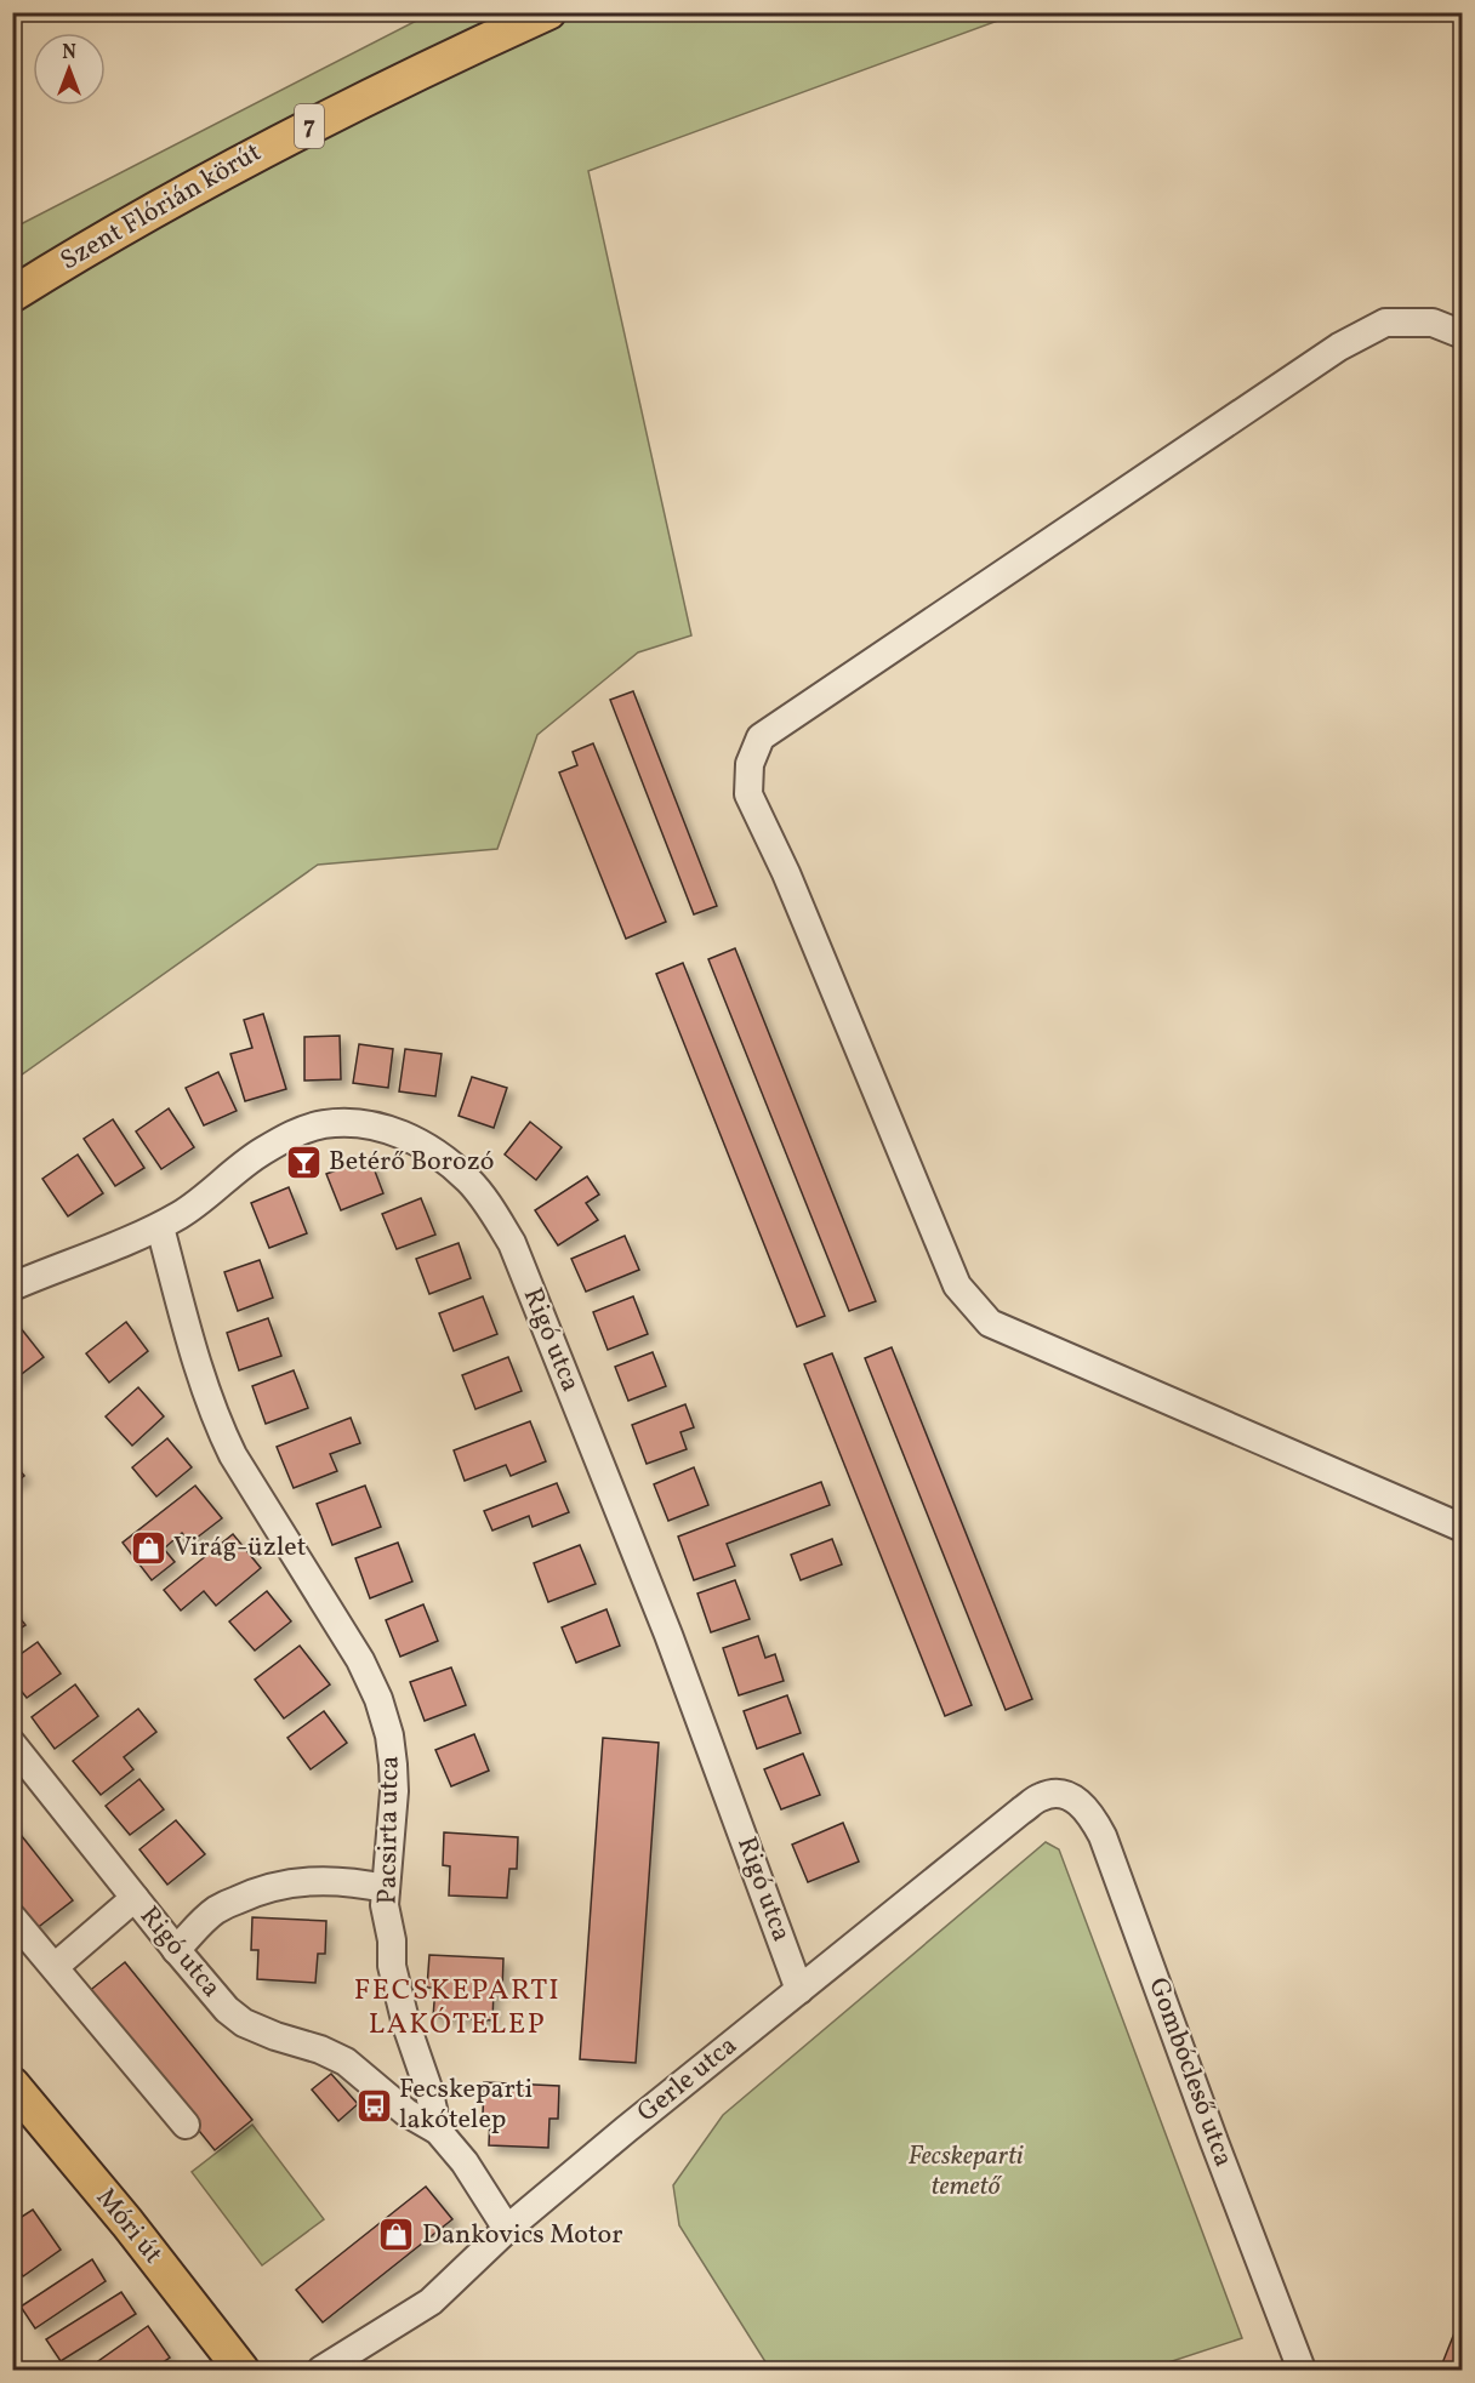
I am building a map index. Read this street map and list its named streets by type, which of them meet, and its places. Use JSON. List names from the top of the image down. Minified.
{"streets":{"main road":["7","Szent Flórián körút","Móri út"],"street":["Rigó utca","Pacsirta utca","Gombócleső utca","Gerle utca"]},"crossings":[["Rigó utca","Pacsirta utca"],["Rigó utca","Gerle utca"],["Gombócleső utca","Gerle utca"]],"districts":["FECSKEPARTI LAKÓTELEP"],"parks":["Fecskeparti temető"],"places":{"bar":["Betérő Borozó"],"shop":["Virág-üzlet","Dankovics Motor"],"bus stop":["Fecskeparti lakótelep"]},"north":"top"}
